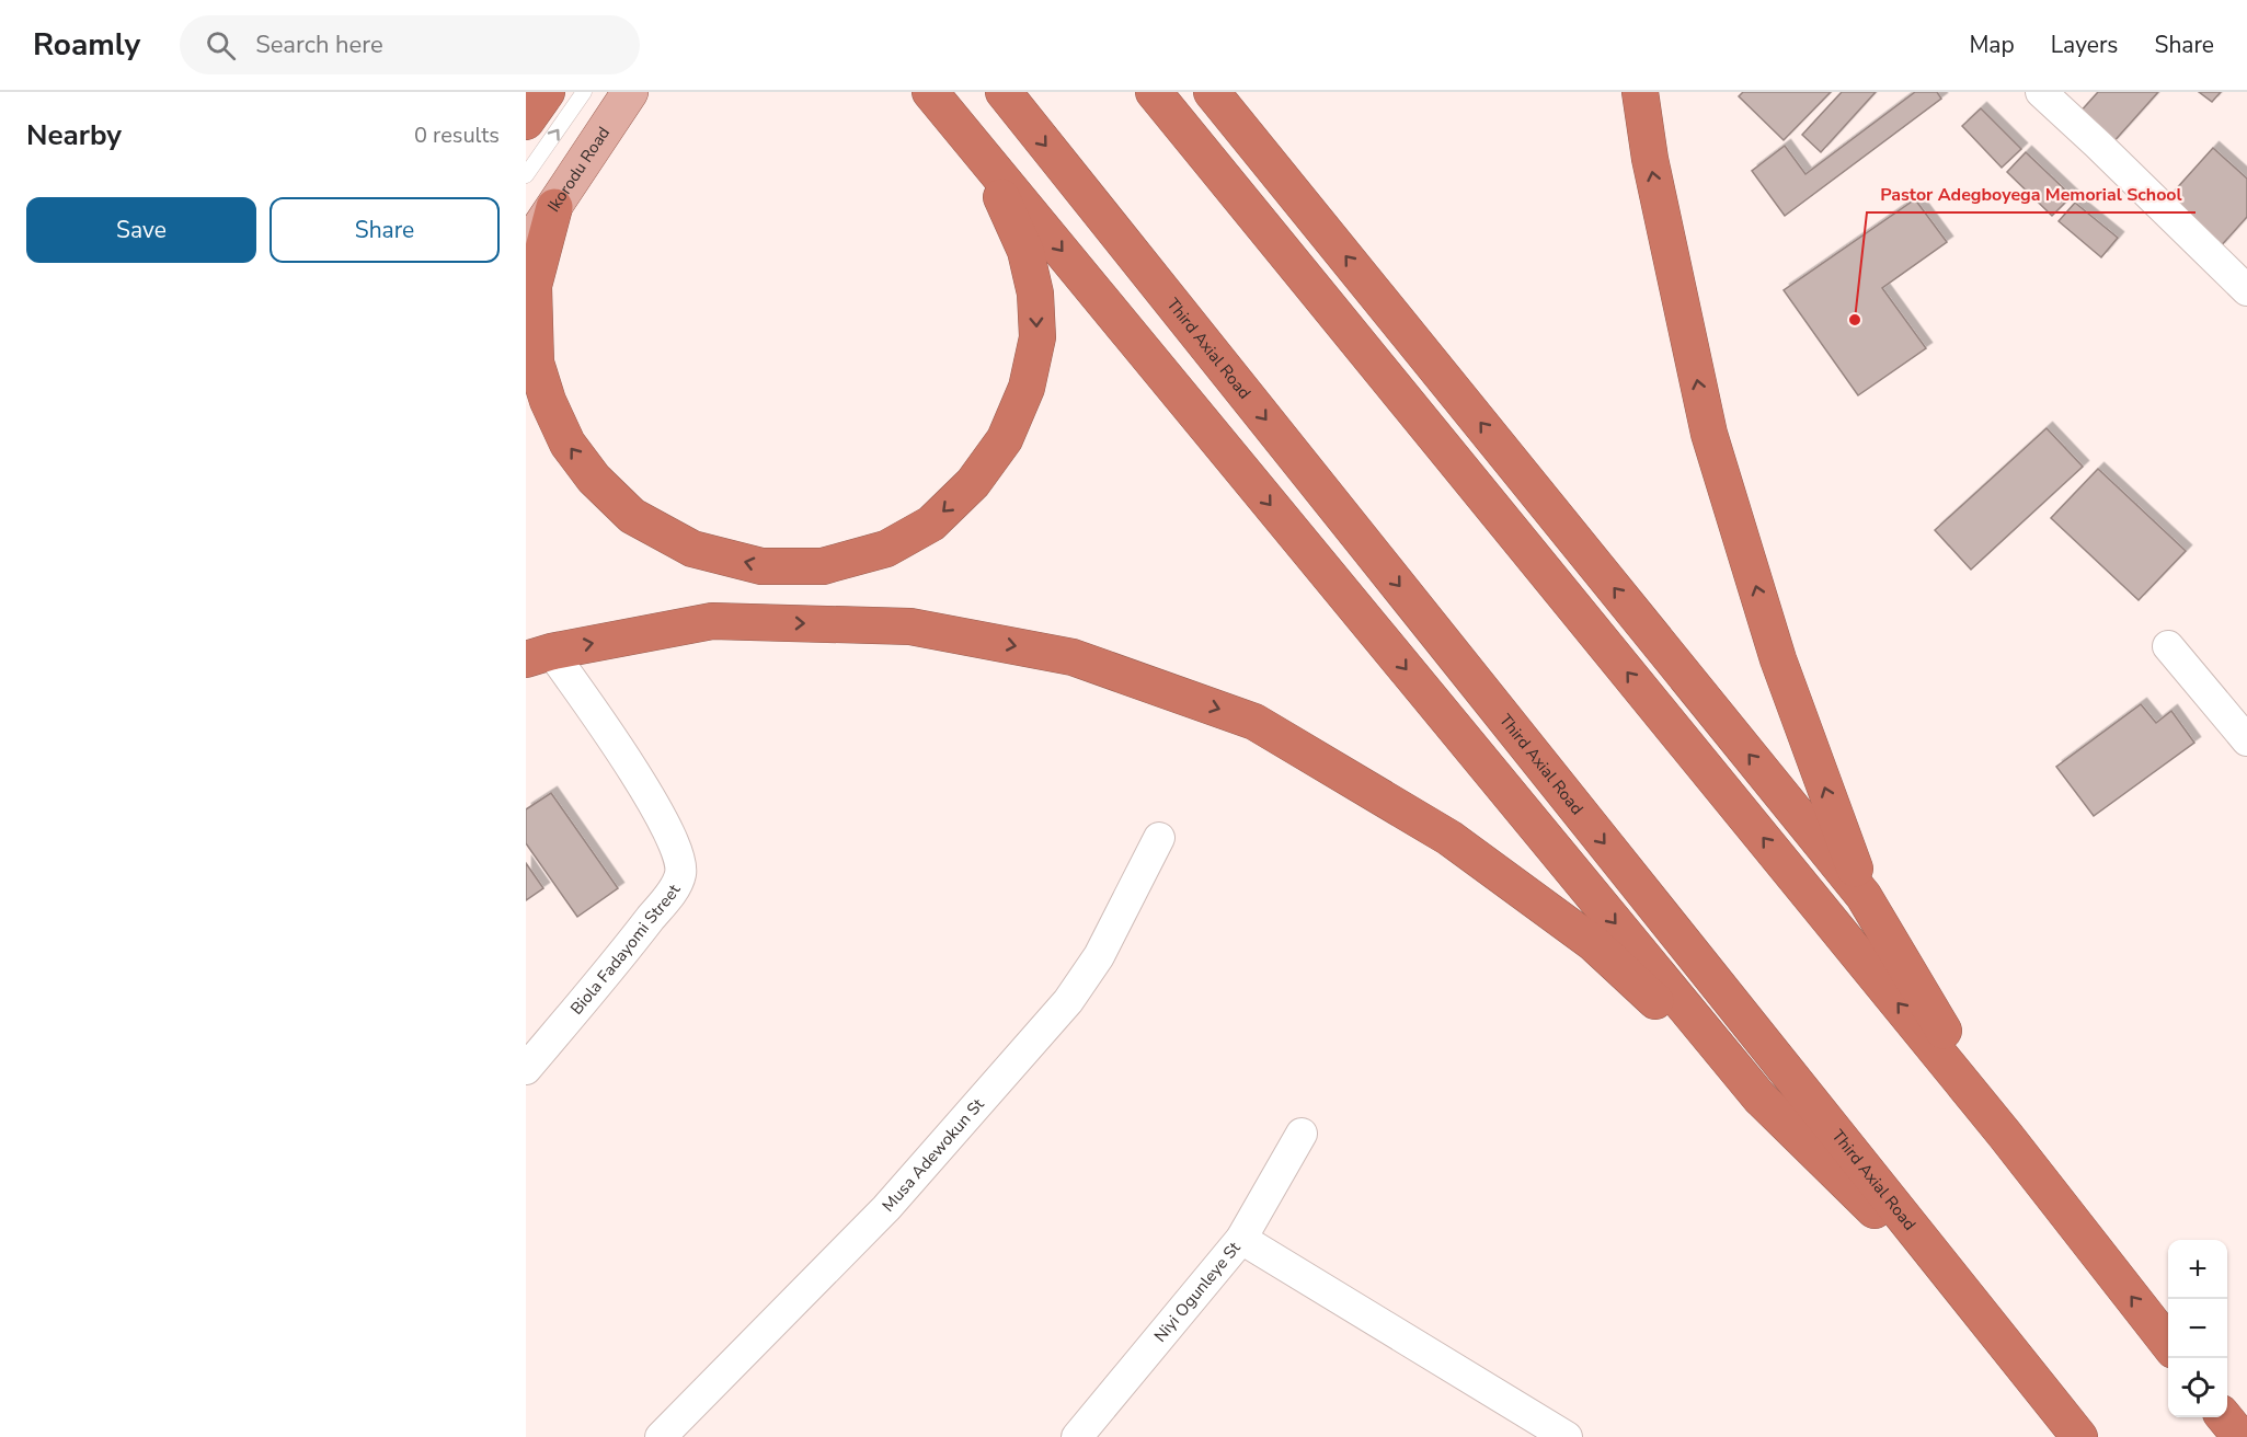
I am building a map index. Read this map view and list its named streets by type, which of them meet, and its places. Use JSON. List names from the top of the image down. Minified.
{"streets":{"highway":["Third Axial Road"],"main road":["Ikorodu Road"],"street":["Biola Fadayomi Street","Musa Adewokun St","Niyi Ogunleye St"]},"places":["Pastor Adegboyega Memorial School"],"page":{"header":"Roamly","search":"Search here","nav":["Map","Layers","Share"],"heading":["Nearby","0 results"],"buttons":["Save","Share"],"map_buttons":["+","−"]}}
